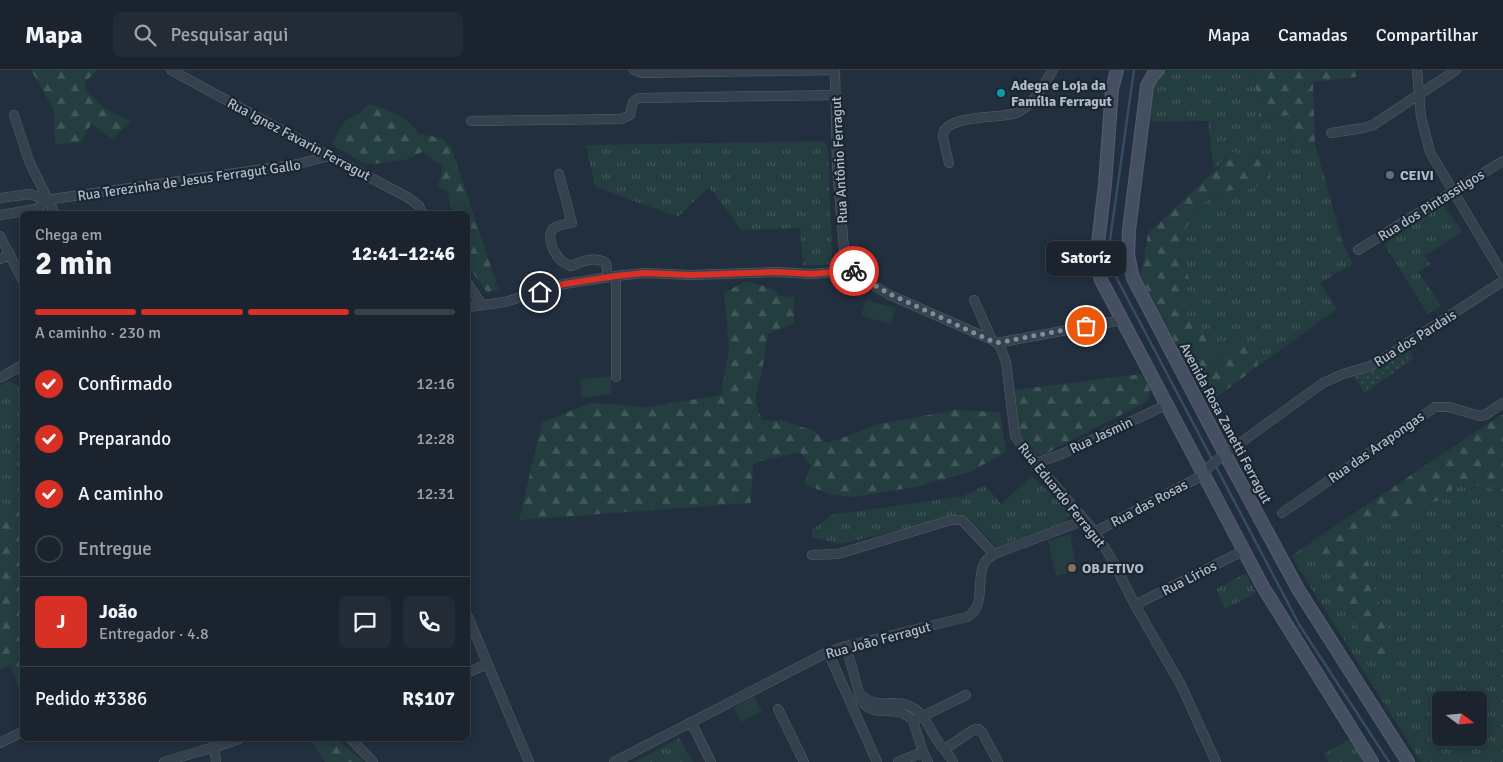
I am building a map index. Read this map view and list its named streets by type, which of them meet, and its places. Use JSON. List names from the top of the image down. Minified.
{"streets":{"main road":["Avenida Rosa Zanetti Ferragut"],"street":["Rua Ignez Favarin Ferragut","Rua Antônio Ferragut","Rua Terezinha de Jesus Ferragut Gallo","Rua dos Pintassilgos","Rua dos Pardais","Rua Jasmin","Rua das Arapongas","Rua Eduardo Ferragut","Rua das Rosas","Rua Lírios","Rua João Ferragut"]},"crossings":[["Rua Ignez Favarin Ferragut","Rua Terezinha de Jesus Ferragut Gallo"],["Rua dos Pardais","Avenida Rosa Zanetti Ferragut"],["Rua dos Pardais","Rua das Rosas"],["Rua Jasmin","Rua Eduardo Ferragut"],["Rua Eduardo Ferragut","Rua das Rosas"],["Rua Eduardo Ferragut","Rua Lírios"]],"places":["Adega e Loja da Família Ferragut","CEIVI","Satoríz","OBJETIVO"],"north":"right","page":{"header":"Mapa","search":"Pesquisar aqui","nav":["Mapa","Camadas","Compartilhar"],"heading":["2 min","Chega em","12:41–12:46"],"panel":["João","Entregador · 4.8","Pedido #3386","R$107"],"bubble":"Satoríz","bar":"A caminho · 230 m","list":[["Confirmado","12:16"],["Preparando","12:28"],["A caminho","12:31"],"Entregue"],"round":"J"}}
